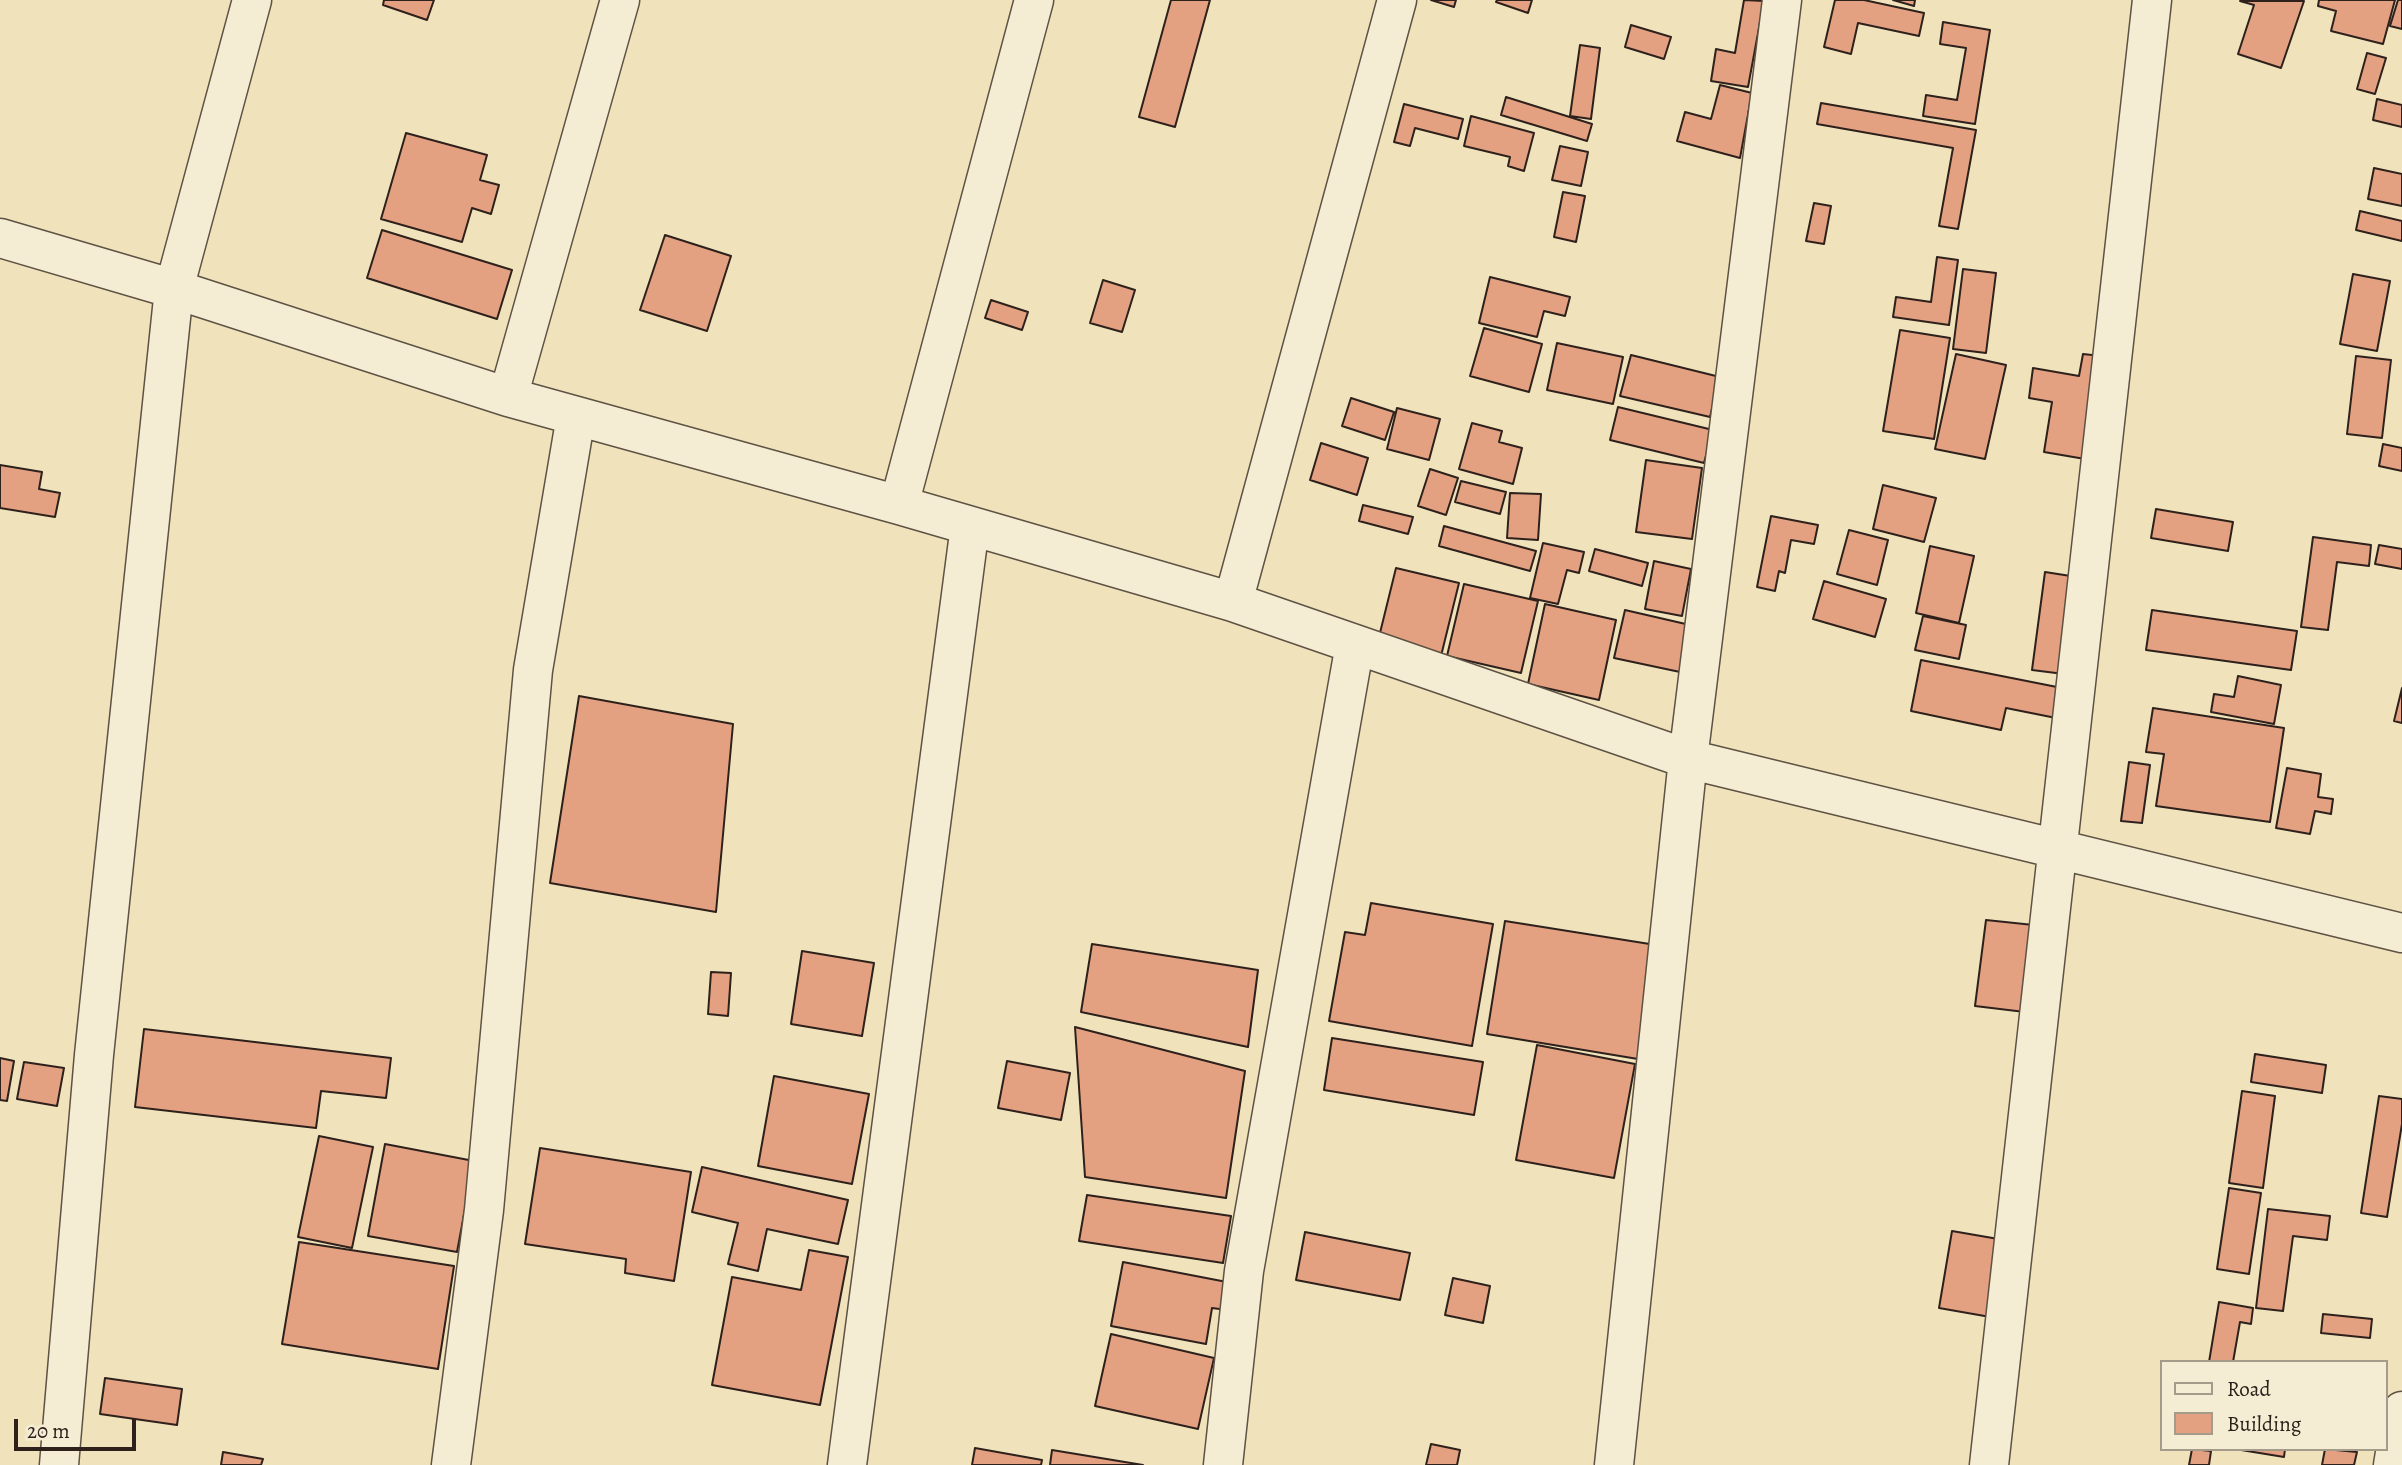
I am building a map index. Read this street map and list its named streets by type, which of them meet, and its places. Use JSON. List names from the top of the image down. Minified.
{"legend":["Road","Building"],"scale_bar":"20 m"}
